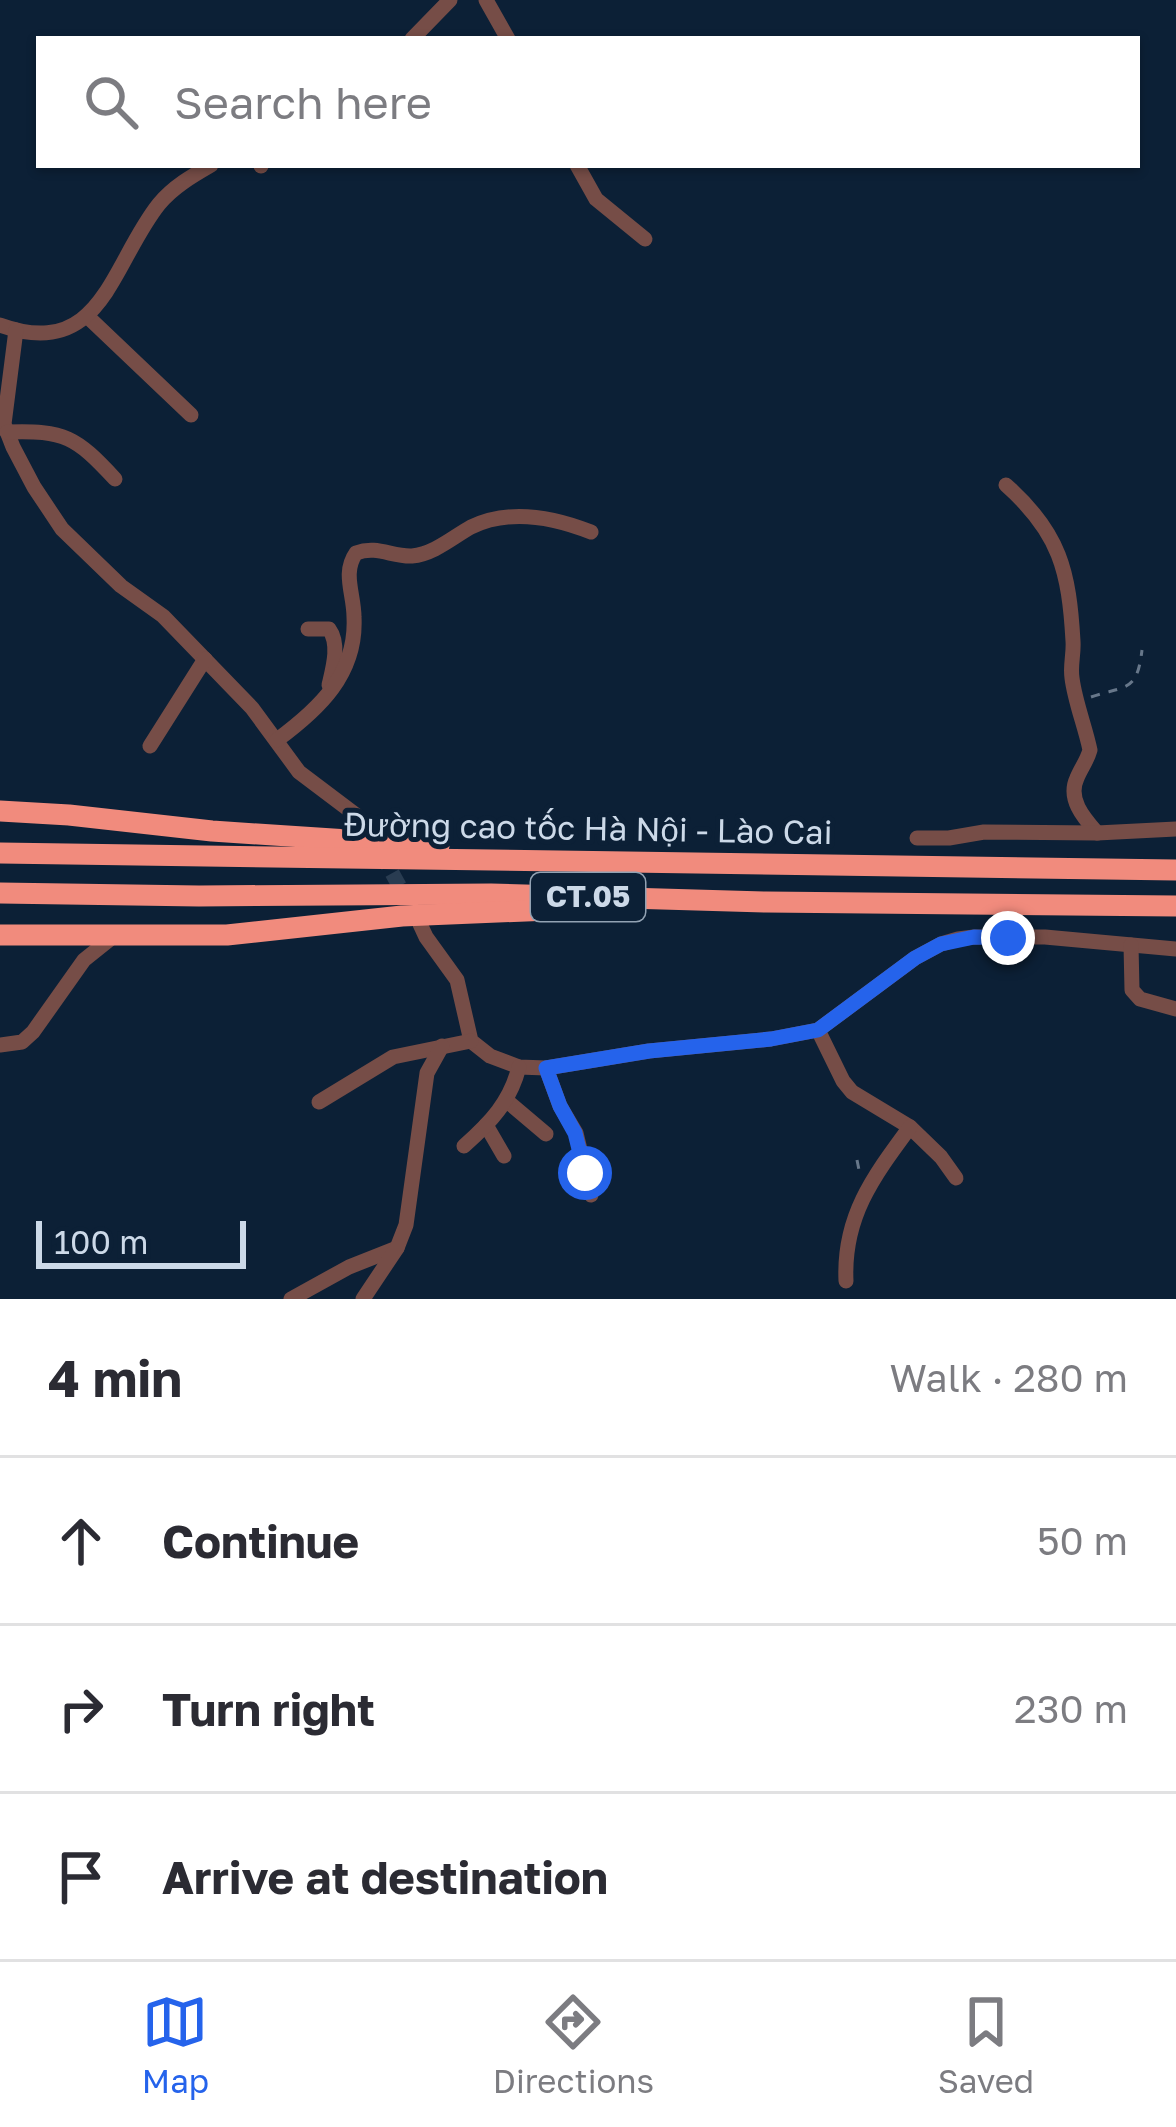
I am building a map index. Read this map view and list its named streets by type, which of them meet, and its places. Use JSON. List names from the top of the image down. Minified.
{"streets":{"highway":["Đường cao tốc Hà Nội - Lào Cai","CT.05"]},"scale_bar":"100 m","page":{"search":"Search here","scale":"100 m","heading":["4 min","Walk · 280 m"],"list":[["Continue","50 m"],["Turn right","230 m"],"Arrive at destination"],"nav":["Map","Directions","Saved"]}}
